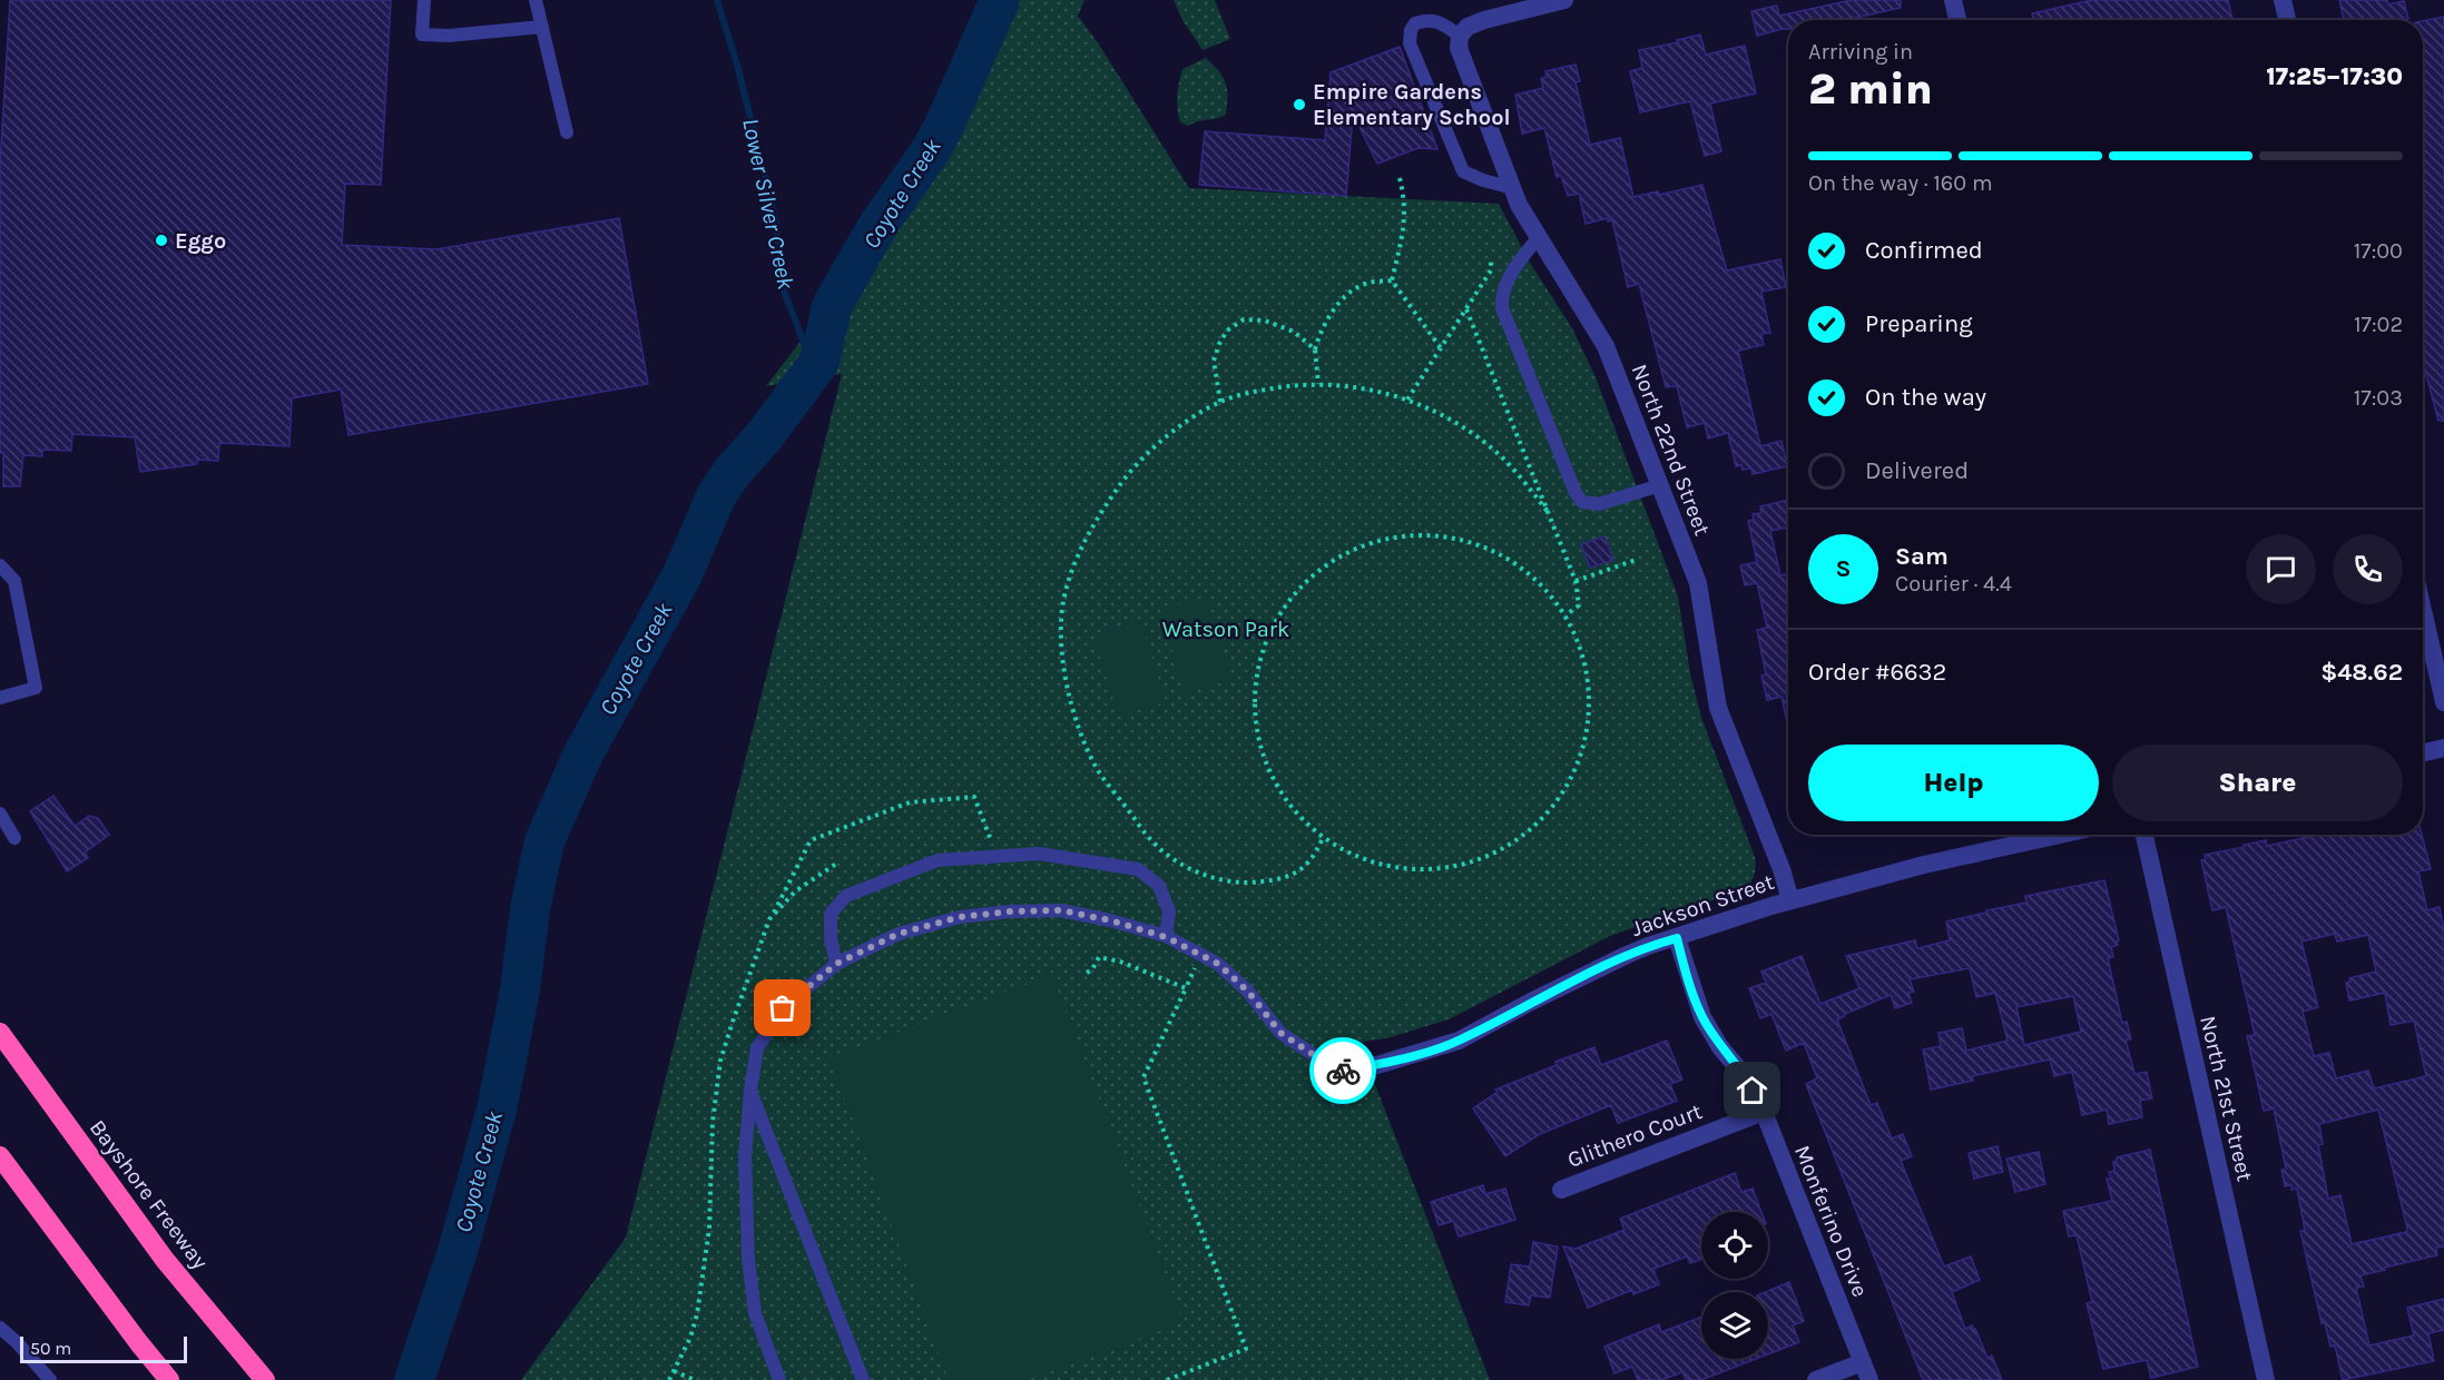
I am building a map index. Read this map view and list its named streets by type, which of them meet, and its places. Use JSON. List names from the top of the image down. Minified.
{"streets":{"highway":["Bayshore Freeway"],"street":["North 22nd Street","Jackson Street","North 21st Street","Glithero Court","Monferino Drive"]},"crossings":[["North 22nd Street","Jackson Street"],["Jackson Street","Monferino Drive"],["Glithero Court","Monferino Drive"]],"water":["Coyote Creek","Lower Silver Creek"],"parks":["Watson Park"],"places":["Empire Gardens Elementary School","Eggo"],"scale_bar":"50 m","page":{"heading":["2 min","Arriving in","17:25–17:30"],"panel":["Sam","Courier · 4.4","Order #6632","$48.62"],"bar":"On the way · 160 m","list":[["Confirmed","17:00"],["Preparing","17:02"],["On the way","17:03"],"Delivered"],"round":"S","buttons":["Help","Share"],"scale":"50 m"}}
